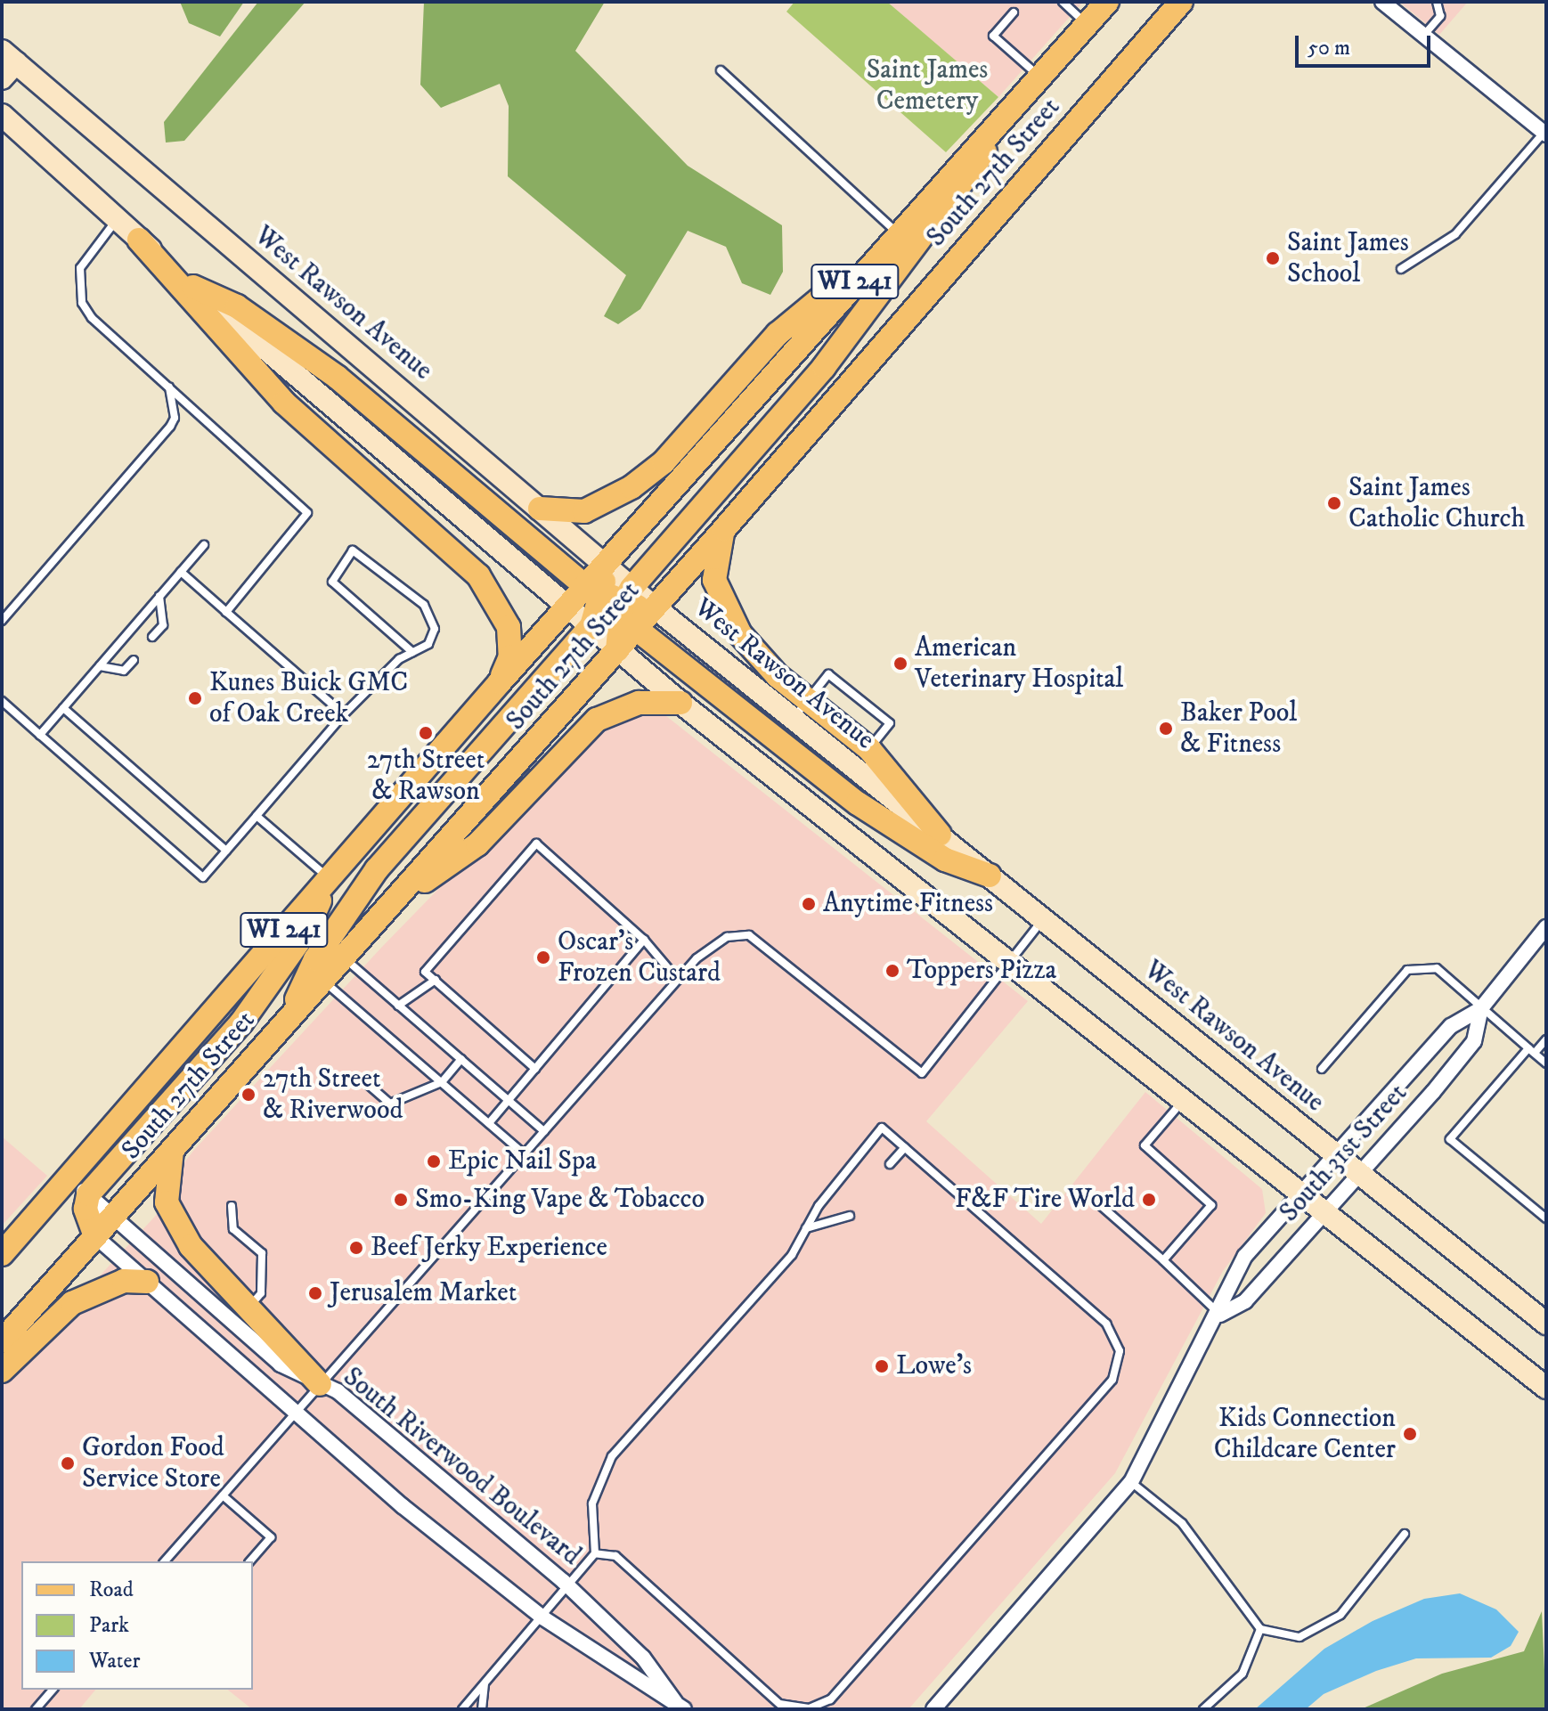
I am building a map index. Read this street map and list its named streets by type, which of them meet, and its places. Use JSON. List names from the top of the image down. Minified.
{"streets":{"main road":["South 27th Street","WI 241","West Rawson Avenue"],"street":["South 31st Street","South Riverwood Boulevard"]},"crossings":[["South 27th Street","West Rawson Avenue"],["South 27th Street","South Riverwood Boulevard"],["West Rawson Avenue","South 31st Street"]],"parks":["Saint James Cemetery"],"places":["Saint James School","Saint James Catholic Church","American Veterinary Hospital","Kunes Buick GMC of Oak Creek","Baker Pool & Fitness","27th Street & Rawson","Anytime Fitness","Oscar's Frozen Custard","Toppers Pizza","27th Street & Riverwood","Epic Nail Spa","Smo-King Vape & Tobacco","F&F Tire World","Beef Jerky Experience","Jerusalem Market","Lowe's","Kids Connection Childcare Center","Gordon Food Service Store"],"legend":["Road","Park","Water"],"scale_bar":"50 m"}
